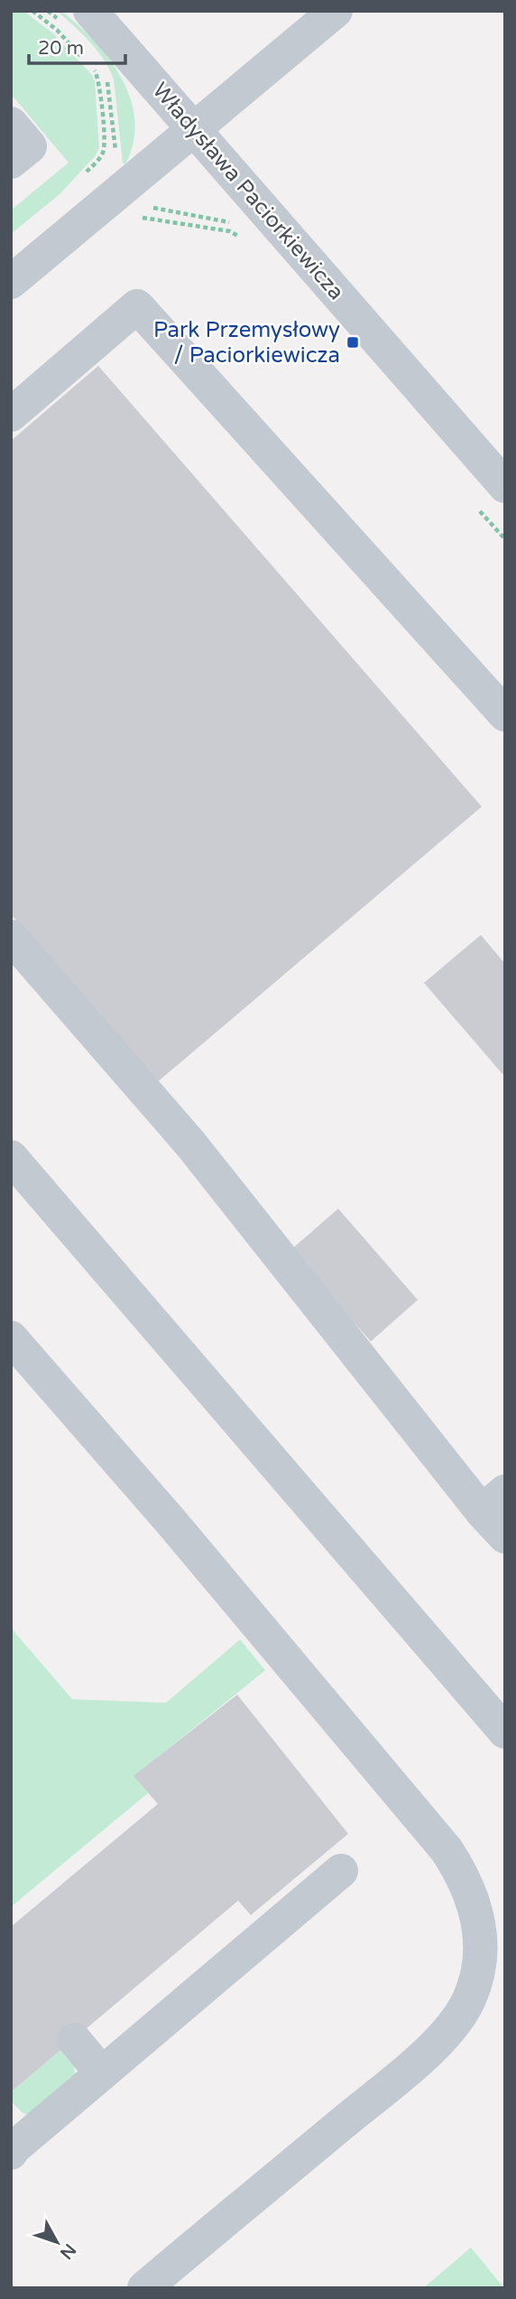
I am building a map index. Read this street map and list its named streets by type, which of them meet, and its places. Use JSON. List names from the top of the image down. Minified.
{"streets":{"street":["Władysława Paciorkiewicza"]},"places":{"transit":["Park Przemysłowy / Paciorkiewicza"]},"scale_bar":"20 m","north":"bottom right"}
